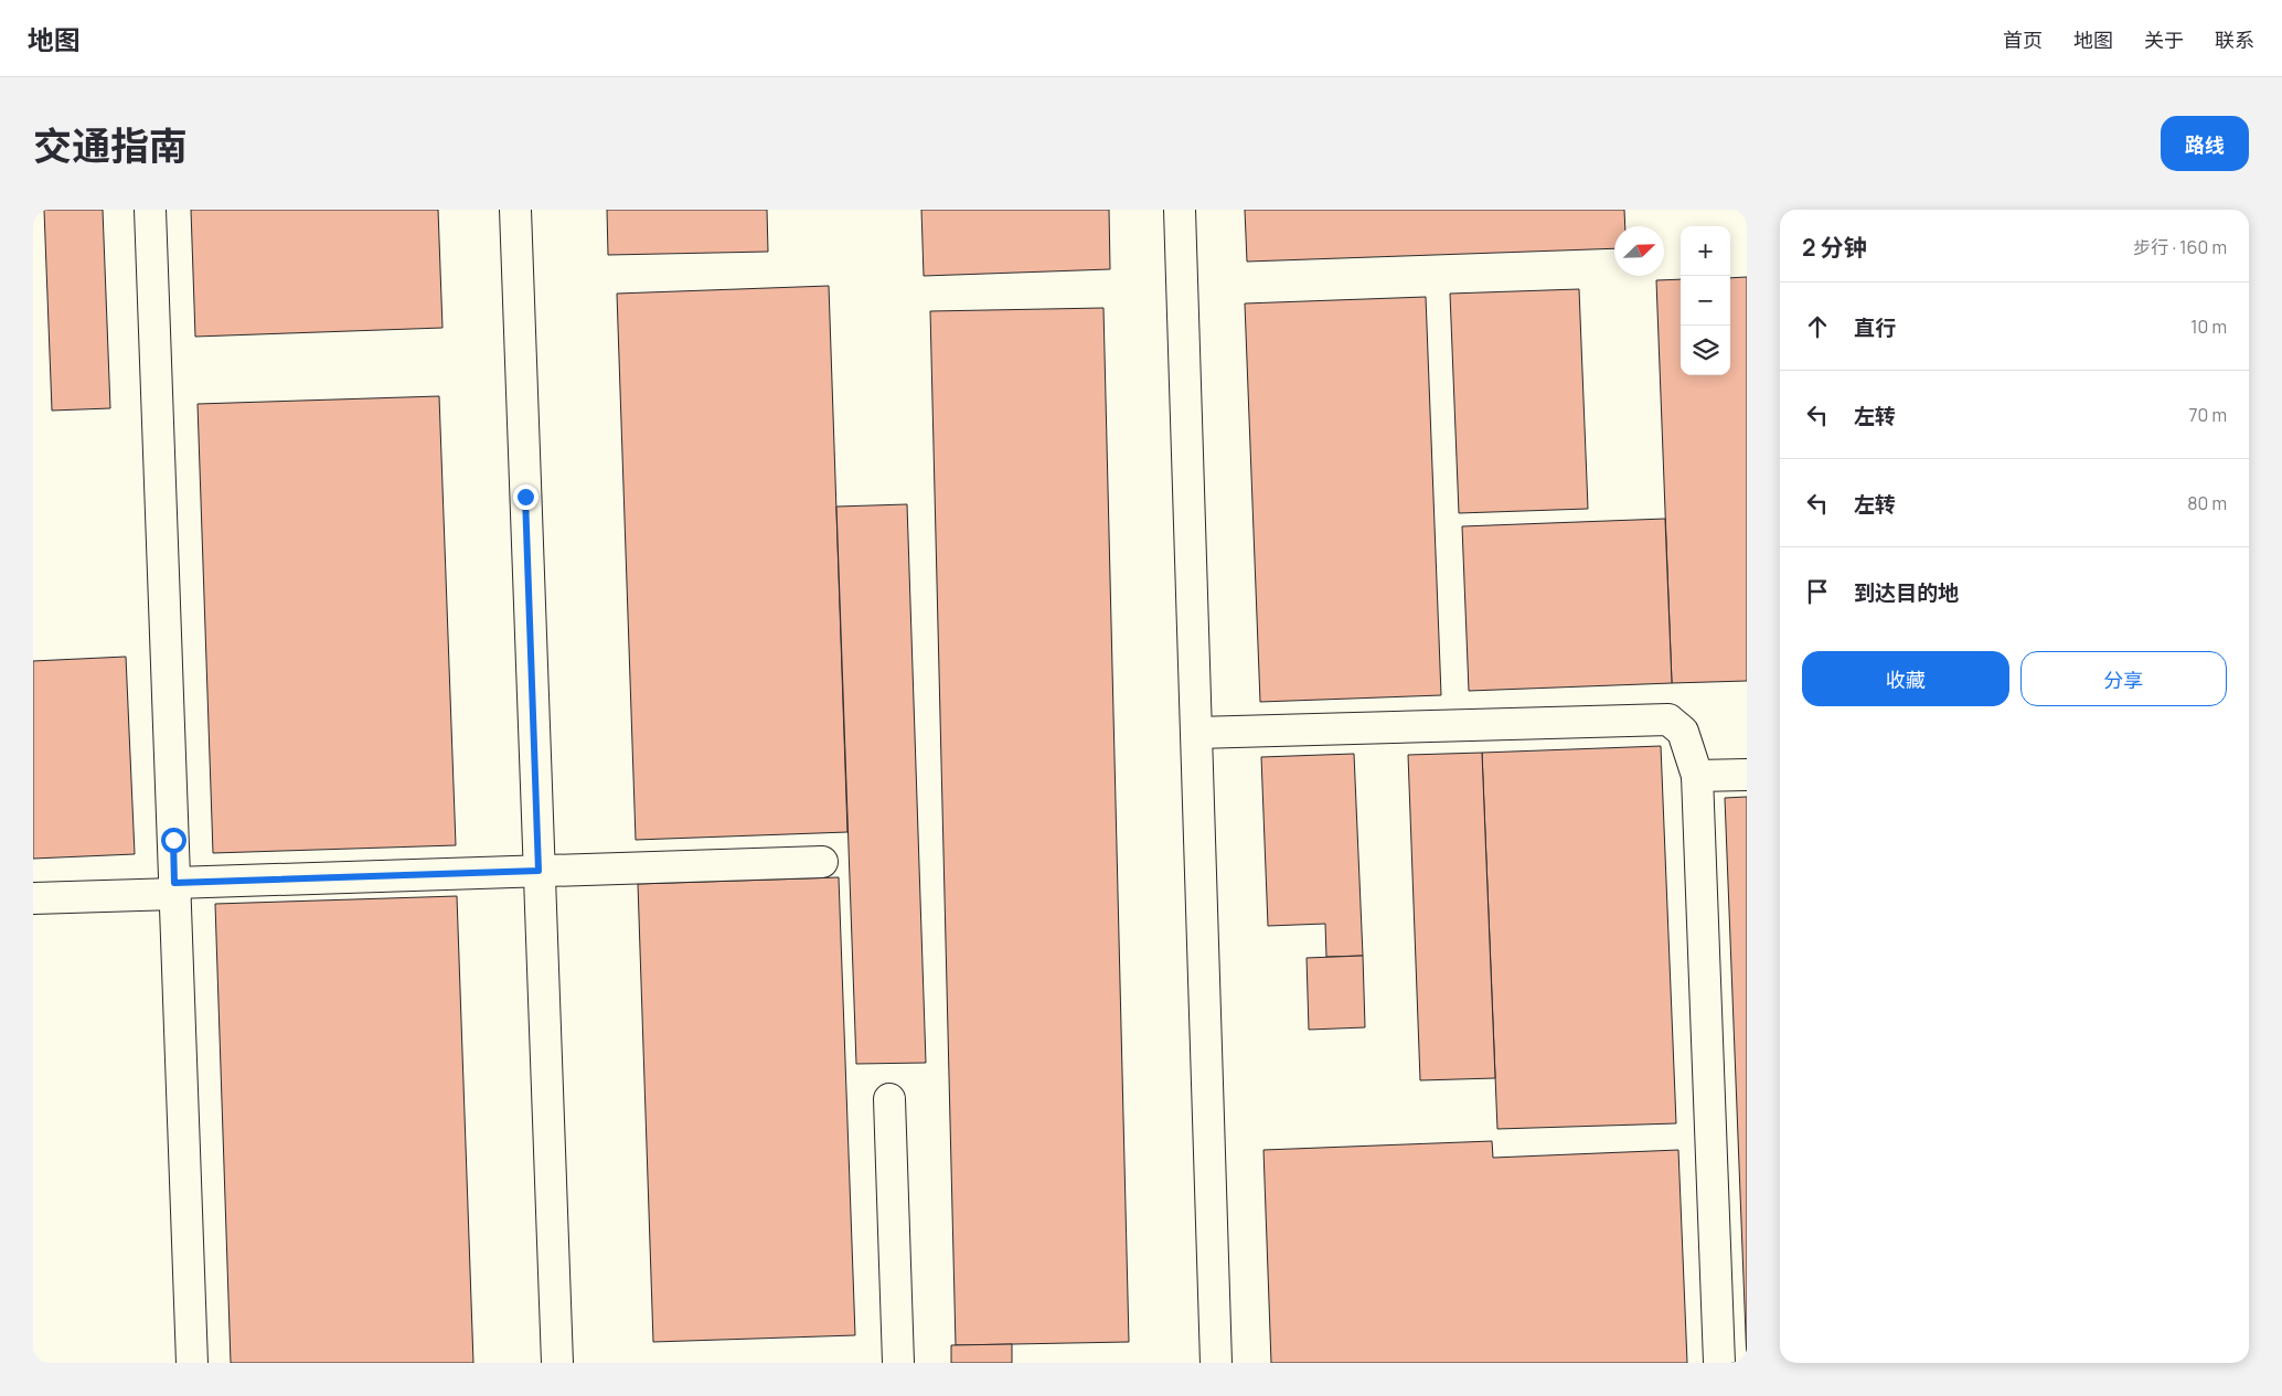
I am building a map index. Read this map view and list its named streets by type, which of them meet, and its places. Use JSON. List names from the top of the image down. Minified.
{"north":"top right","page":{"header":"地图","nav":["首页","地图","关于","联系"],"title":"交通指南","buttons":["路线",["收藏","分享"]],"heading":["2 分钟","步行 · 160 m"],"map_buttons":["+","−"],"list":[["直行","10 m"],["左转","70 m"],["左转","80 m"],"到达目的地"]}}
